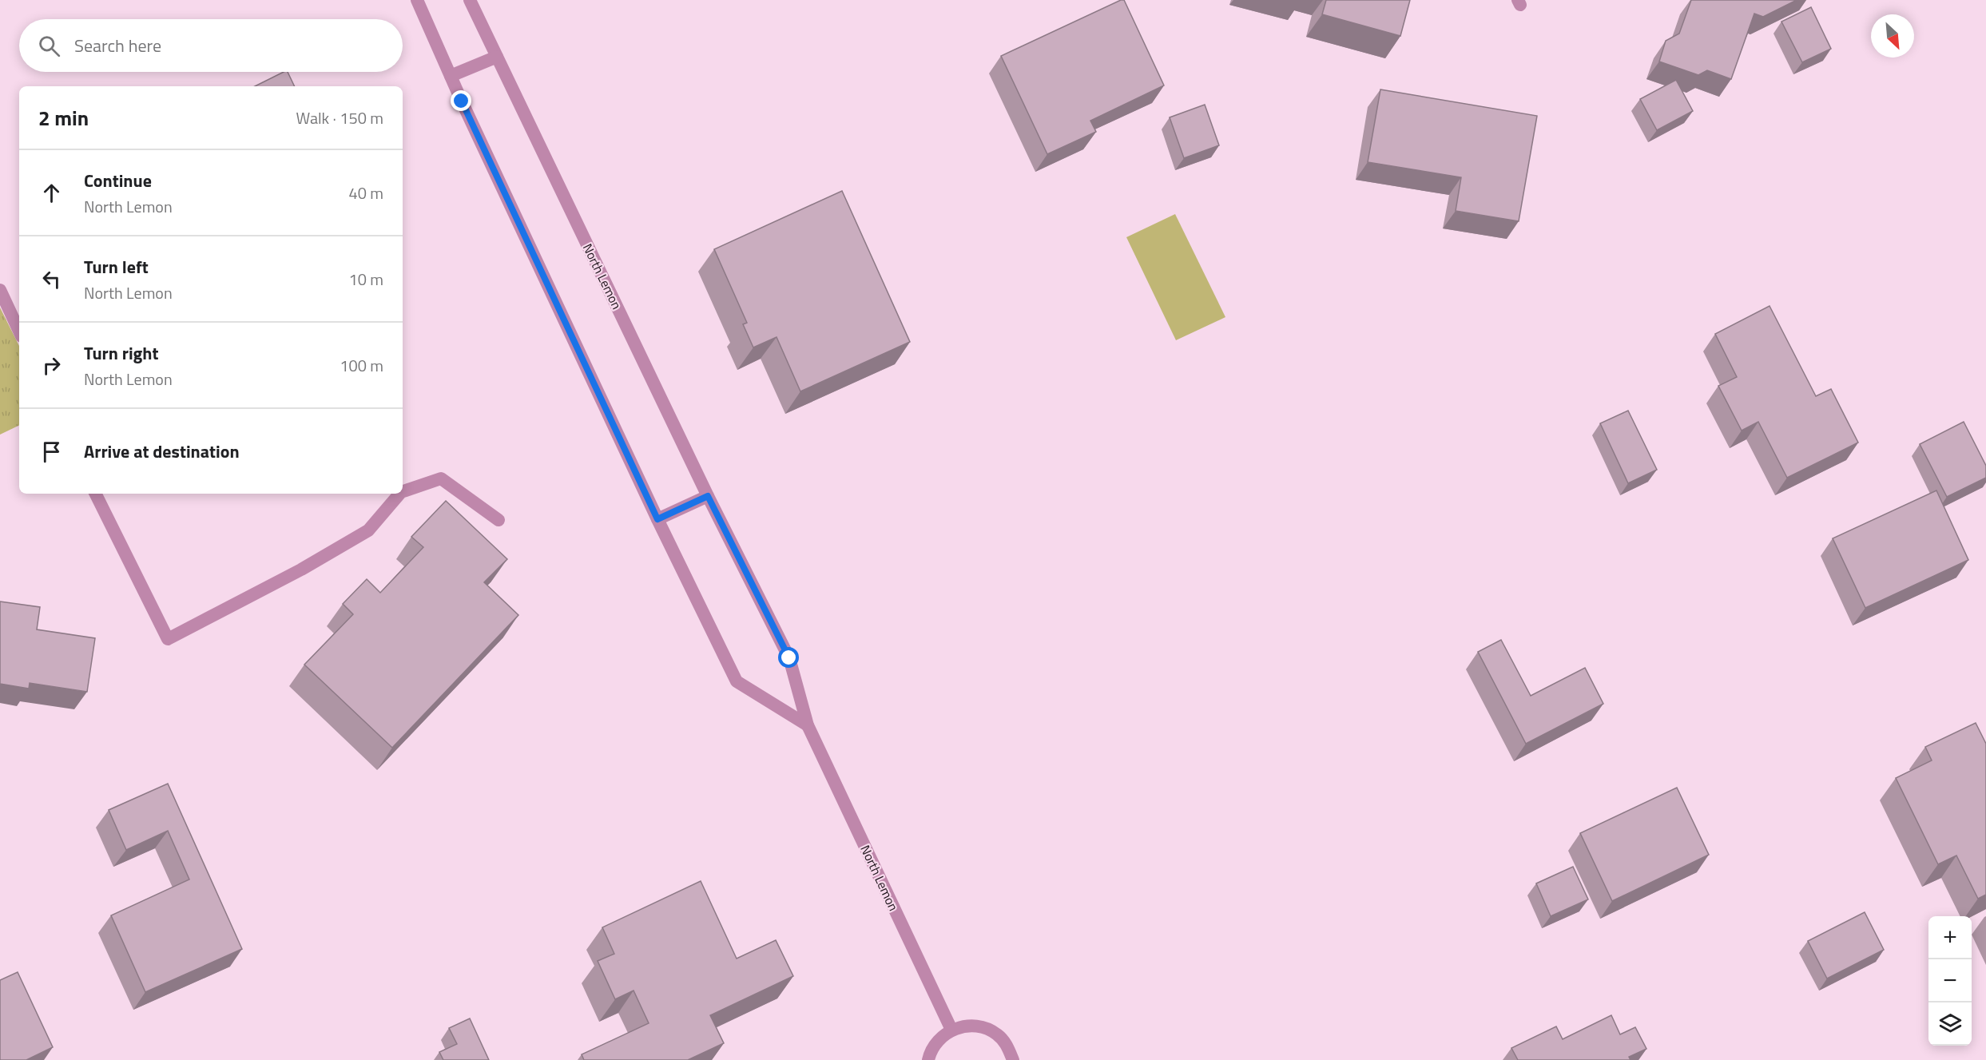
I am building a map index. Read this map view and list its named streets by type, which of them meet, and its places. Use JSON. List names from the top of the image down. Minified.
{"streets":{"street":["North Lemon"]},"north":"bottom right","page":{"search":"Search here","heading":["2 min","Walk · 150 m"],"list":[["Continue","North Lemon","40 m"],["Turn left","North Lemon","10 m"],["Turn right","North Lemon","100 m"],"Arrive at destination"],"map_buttons":["+","−"]}}
